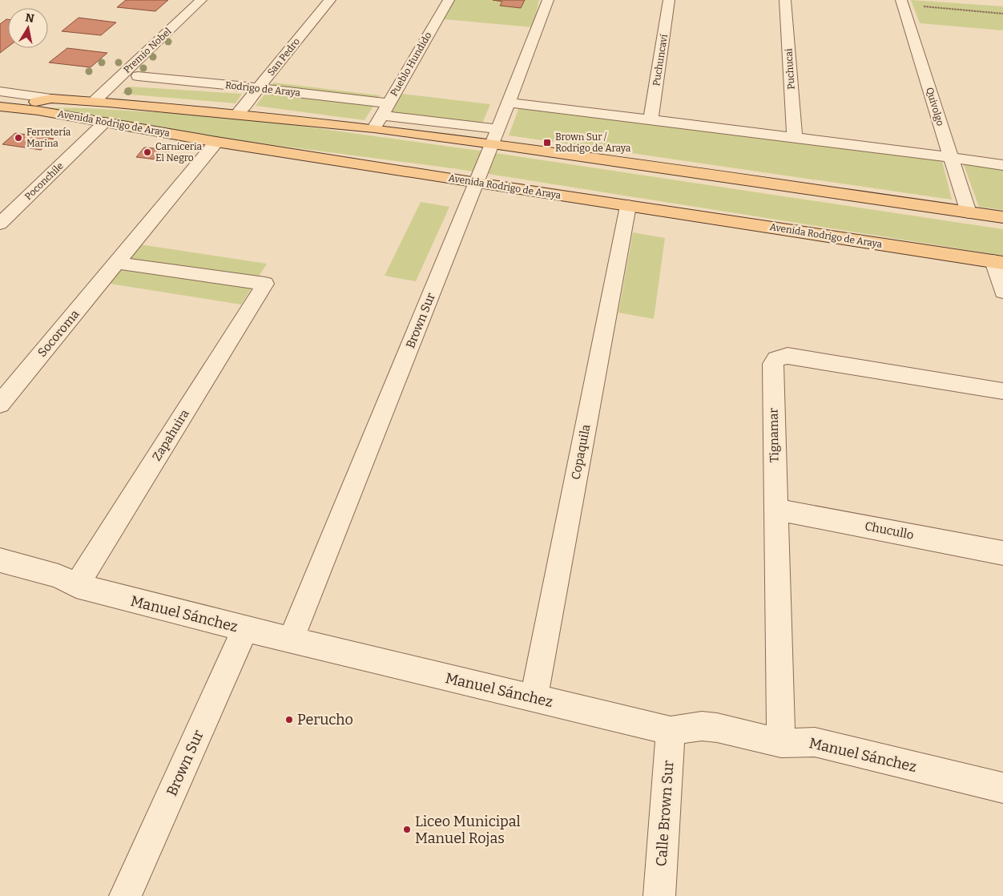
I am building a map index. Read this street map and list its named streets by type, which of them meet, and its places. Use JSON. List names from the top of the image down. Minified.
{"streets":{"main road":["Avenida Rodrigo de Araya"],"street":["Premio Nobel","San Pedro","Puchuncaví","Pueblo Hundido","Puchucai","Rodrigo de Araya","Quivolgo","Poconchile","Brown Sur","Socoroma","Zapahuira","Tignamar","Copaquila","Chucullo","Manuel Sánchez","Calle Brown Sur"]},"crossings":[["Premio Nobel","Avenida Rodrigo de Araya"],["San Pedro","Rodrigo de Araya"],["San Pedro","Avenida Rodrigo de Araya"],["Pueblo Hundido","Rodrigo de Araya"],["Pueblo Hundido","Avenida Rodrigo de Araya"],["Rodrigo de Araya","Avenida Rodrigo de Araya"],["Quivolgo","Avenida Rodrigo de Araya"],["Avenida Rodrigo de Araya","Poconchile"],["Avenida Rodrigo de Araya","Brown Sur"],["Avenida Rodrigo de Araya","Socoroma"],["Avenida Rodrigo de Araya","Copaquila"],["Brown Sur","Manuel Sánchez"],["Socoroma","Zapahuira"],["Zapahuira","Manuel Sánchez"],["Tignamar","Chucullo"],["Tignamar","Manuel Sánchez"],["Copaquila","Manuel Sánchez"],["Manuel Sánchez","Calle Brown Sur"]],"places":{"other":["Ferretería Marina","Carniceria El Negro","Perucho","Liceo Municipal Manuel Rojas"],"transit":["Brown Sur / Rodrigo de Araya"]},"north":"top"}
